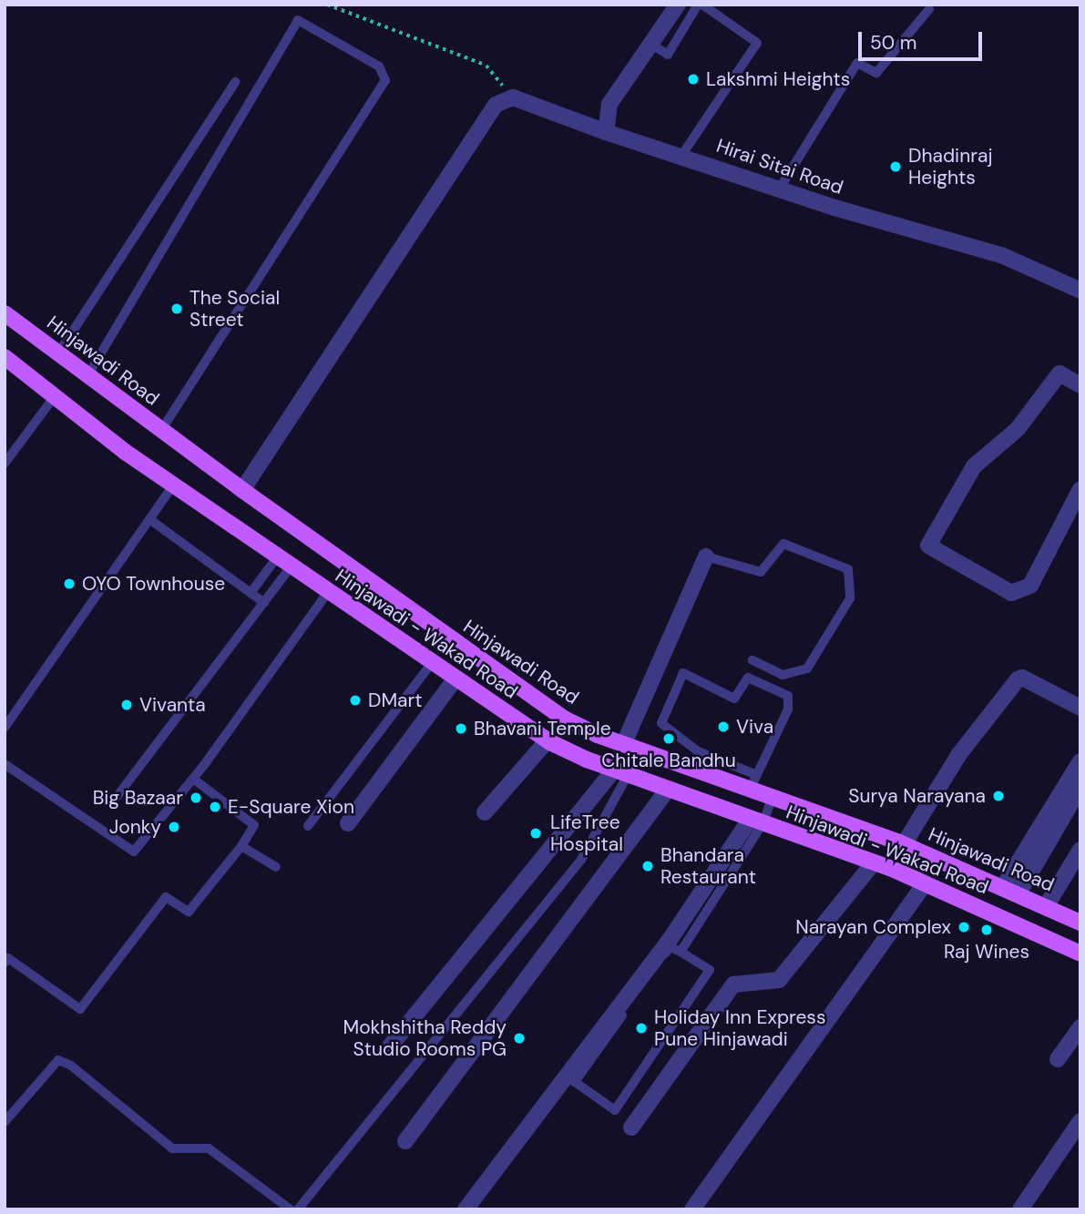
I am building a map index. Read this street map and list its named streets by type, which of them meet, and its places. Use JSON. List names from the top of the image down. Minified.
{"streets":{"main road":["Hinjawadi Road","Hinjawadi - Wakad Road"],"street":["Hirai Sitai Road"]},"places":["Lakshmi Heights","Dhadinraj Heights","The Social Street","OYO Townhouse","DMart","Vivanta","Viva","Bhavani Temple","Chitale Bandhu","Surya Narayana","Big Bazaar","E-Square Xion","Jonky","LifeTree Hospital","Bhandara Restaurant","Narayan Complex","Raj Wines","Holiday Inn Express Pune Hinjawadi","Mokhshitha Reddy Studio Rooms PG"],"scale_bar":"50 m"}
